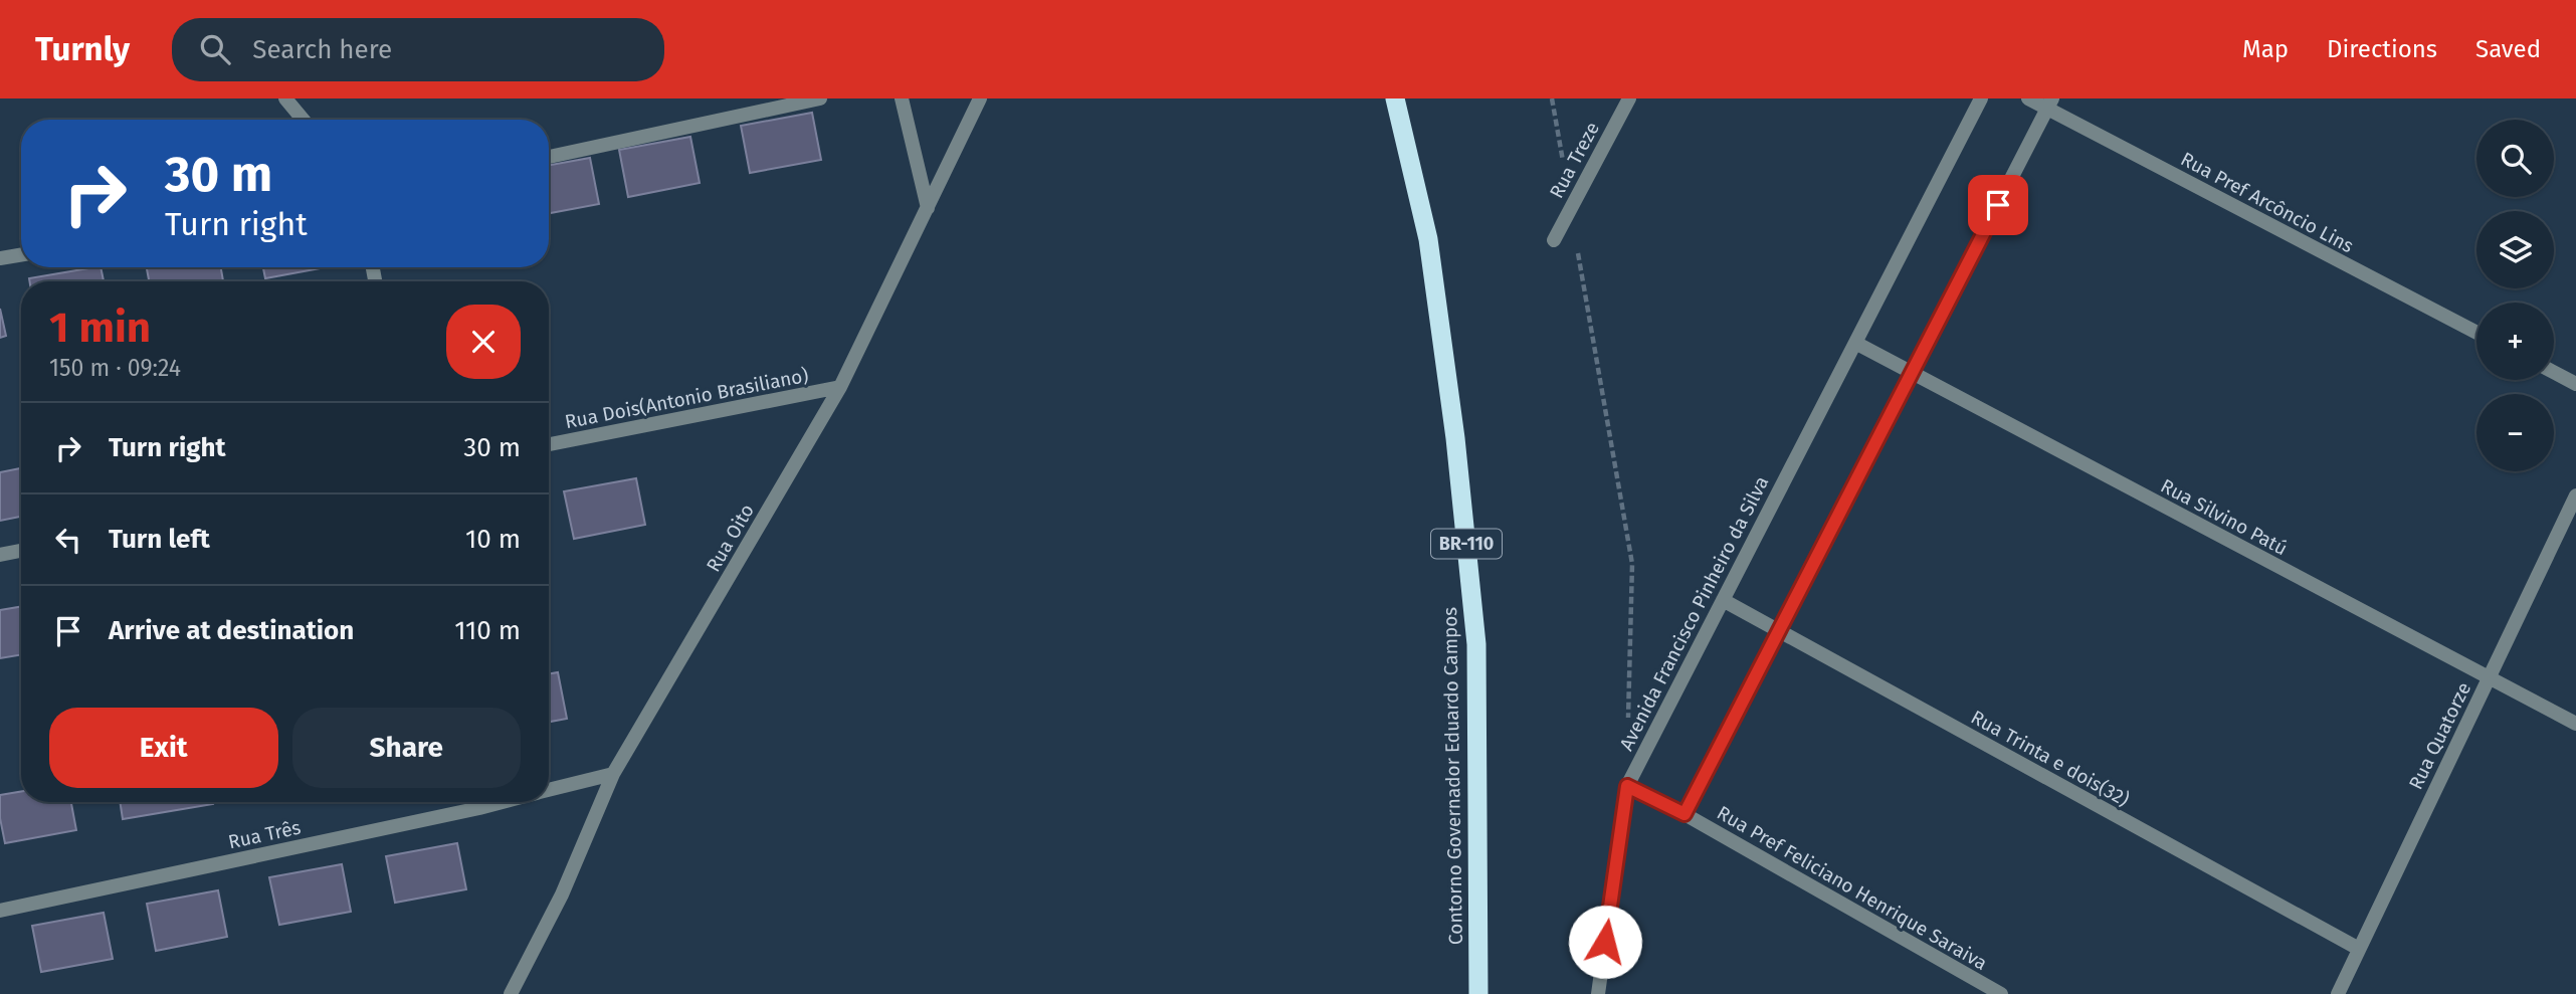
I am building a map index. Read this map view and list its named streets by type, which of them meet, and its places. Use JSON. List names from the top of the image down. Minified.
{"streets":{"highway":["BR-110","Contorno Governador Eduardo Campos"],"street":["Rua Treze","Rua Pref Arcôncio Lins","Rua Dois(Antonio Brasiliano)","Rua Silvino Patú","Rua Oito","Avenida Francisco Pinheiro da Silva","Rua Quatorze","Rua Trinta e dois(32)","Rua Três","Rua Pref Feliciano Henrique Saraiva"]},"crossings":[["Rua Dois(Antonio Brasiliano)","Rua Oito"],["Rua Silvino Patú","Avenida Francisco Pinheiro da Silva"],["Rua Silvino Patú","Rua Quatorze"],["Rua Oito","Rua Três"],["Avenida Francisco Pinheiro da Silva","Rua Trinta e dois(32)"],["Rua Quatorze","Rua Trinta e dois(32)"]],"page":{"header":"Turnly","search":"Search here","nav":["Map","Directions","Saved"],"map_buttons":["+","−"],"turn":["30 m","Turn right"],"heading":["1 min","150 m · 09:24"],"list":[{"name":"Turn right","value":"30 m"},{"name":"Turn left","value":"10 m"},{"name":"Arrive at destination","value":"110 m"}],"buttons":["Exit","Share"]}}
